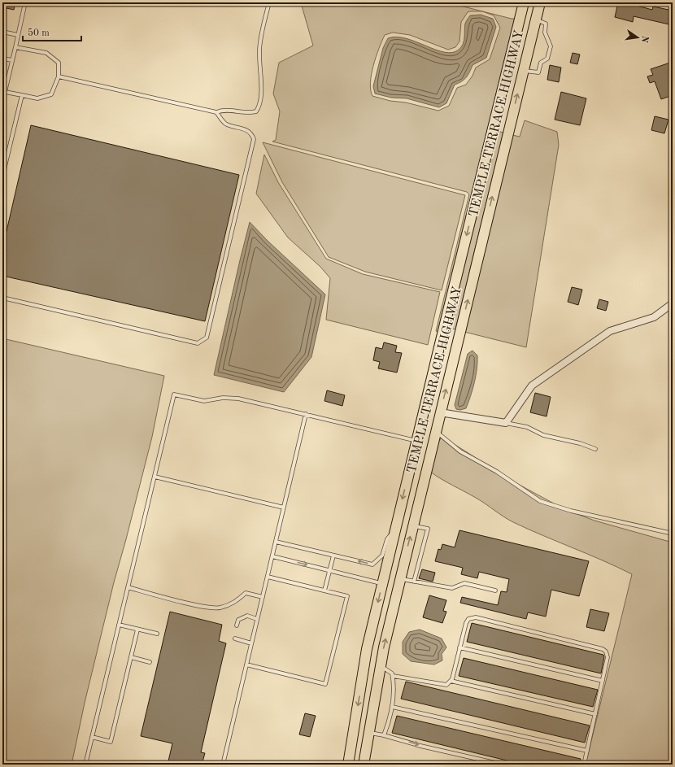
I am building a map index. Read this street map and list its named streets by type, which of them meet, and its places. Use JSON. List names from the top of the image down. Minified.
{"streets":{"main road":["TEMPLE TERRACE HIGHWAY"]},"scale_bar":"50 m","north":"right"}
